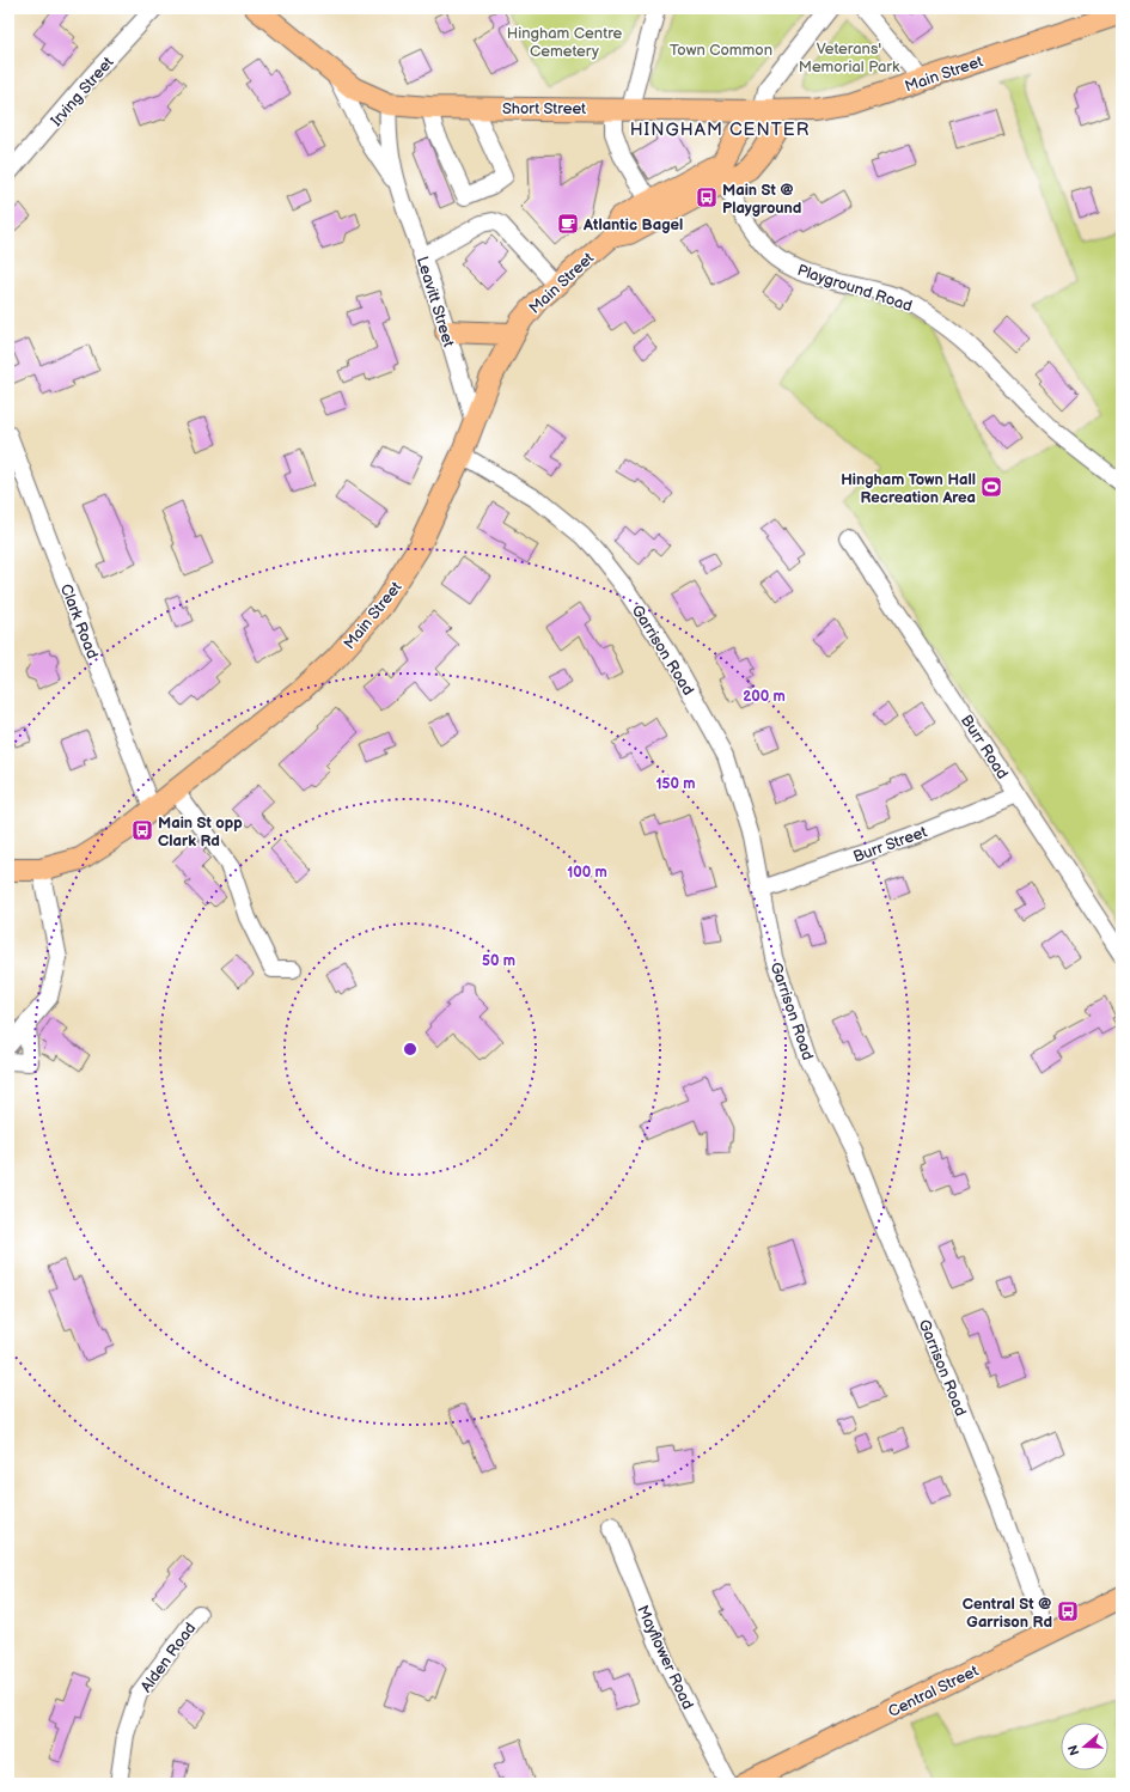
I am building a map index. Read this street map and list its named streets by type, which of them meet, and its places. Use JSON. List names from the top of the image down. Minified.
{"streets":{"main road":["Main Street","Short Street","Leavitt Street","Central Street"],"street":["Irving Street","Playground Road","Clark Road","Garrison Road","Burr Road","Burr Street","Alden Road","Mayflower Road"]},"crossings":[["Main Street","Short Street"],["Main Street","Playground Road"],["Main Street","Leavitt Street"],["Main Street","Clark Road"],["Main Street","Garrison Road"],["Short Street","Leavitt Street"],["Garrison Road","Burr Street"],["Garrison Road","Central Street"],["Burr Road","Burr Street"]],"districts":["HINGHAM CENTER"],"parks":["Hingham Centre Cemetery","Veterans' Memorial Park","Town Common"],"places":{"bus stop":["Main St @ Playground","Main St opp Clark Rd","Central St @ Garrison Rd"],"cafe":["Atlantic Bagel"],"sports":["Hingham Town Hall Recreation Area"]},"north":"left","rings":["200 m","150 m","100 m","50 m"]}
